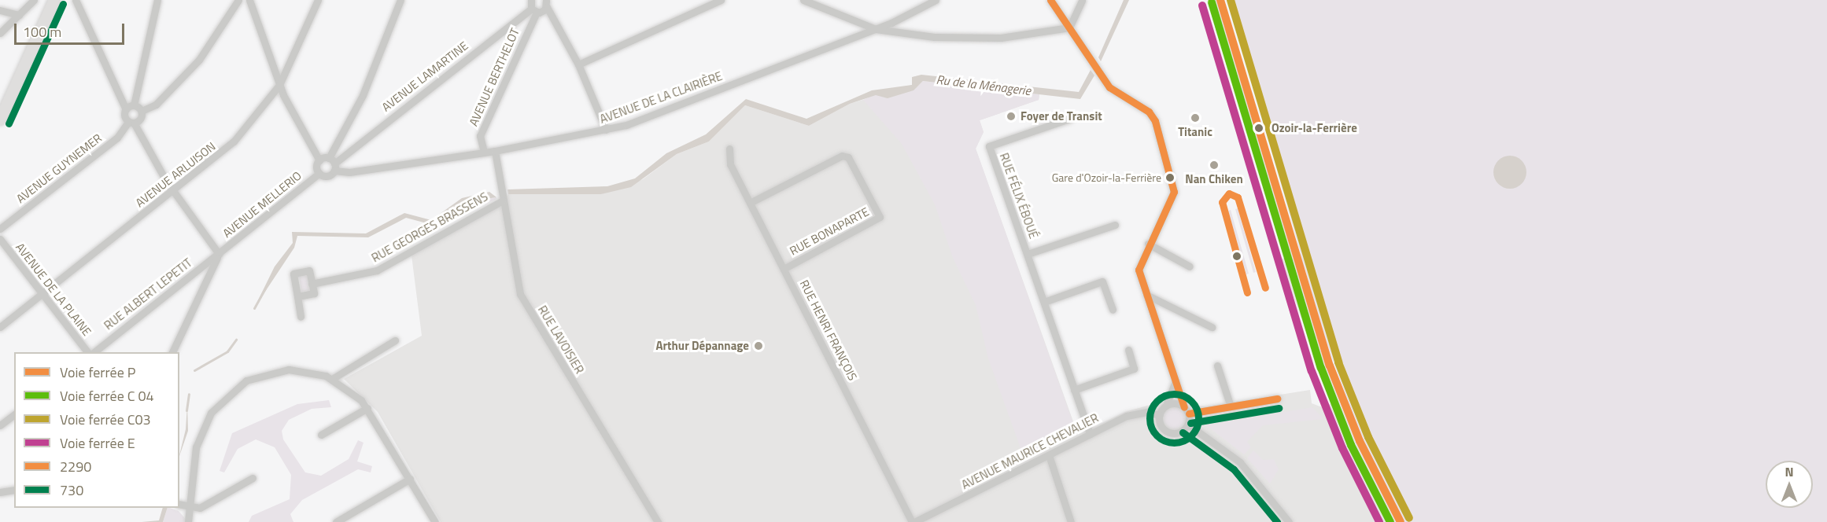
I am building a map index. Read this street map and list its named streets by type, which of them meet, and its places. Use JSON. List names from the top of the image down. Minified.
{"streets":{"street":["AVENUE LAMARTINE","AVENUE BERTHELOT","AVENUE DE LA CLAIRIÈRE","AVENUE GUYNEMER","AVENUE ARLUISON","RUE FÉLIX ÉBOUÉ","AVENUE MELLERIO","RUE GEORGES BRASSENS","RUE BONAPARTE","AVENUE DE LA PLAINE","RUE ALBERT LEPETIT","RUE HENRI FRANÇOIS","RUE LAVOISIER","AVENUE MAURICE CHEVALIER"]},"crossings":[["AVENUE LAMARTINE","AVENUE BERTHELOT"],["AVENUE LAMARTINE","AVENUE DE LA CLAIRIÈRE"],["AVENUE BERTHELOT","AVENUE DE LA CLAIRIÈRE"],["AVENUE DE LA CLAIRIÈRE","RUE LAVOISIER"],["AVENUE ARLUISON","AVENUE DE LA PLAINE"],["RUE FÉLIX ÉBOUÉ","AVENUE MAURICE CHEVALIER"],["AVENUE MELLERIO","RUE ALBERT LEPETIT"],["RUE GEORGES BRASSENS","RUE LAVOISIER"],["RUE BONAPARTE","RUE HENRI FRANÇOIS"],["RUE HENRI FRANÇOIS","AVENUE MAURICE CHEVALIER"]],"water":["Ru de la Ménagerie"],"places":["Foyer de Transit","Titanic","Ozoir-la-Ferrière","Nan Chiken","Gare d'Ozoir-la-Ferrière","Arthur Dépannage"],"lines":["rail line P","rail line C03","transit line 2290","transit line 730","rail line E"],"legend":["Voie ferrée P","Voie ferrée C 04","Voie ferrée C03","Voie ferrée E","2290","730"],"scale_bar":"100 m","north":"top"}
